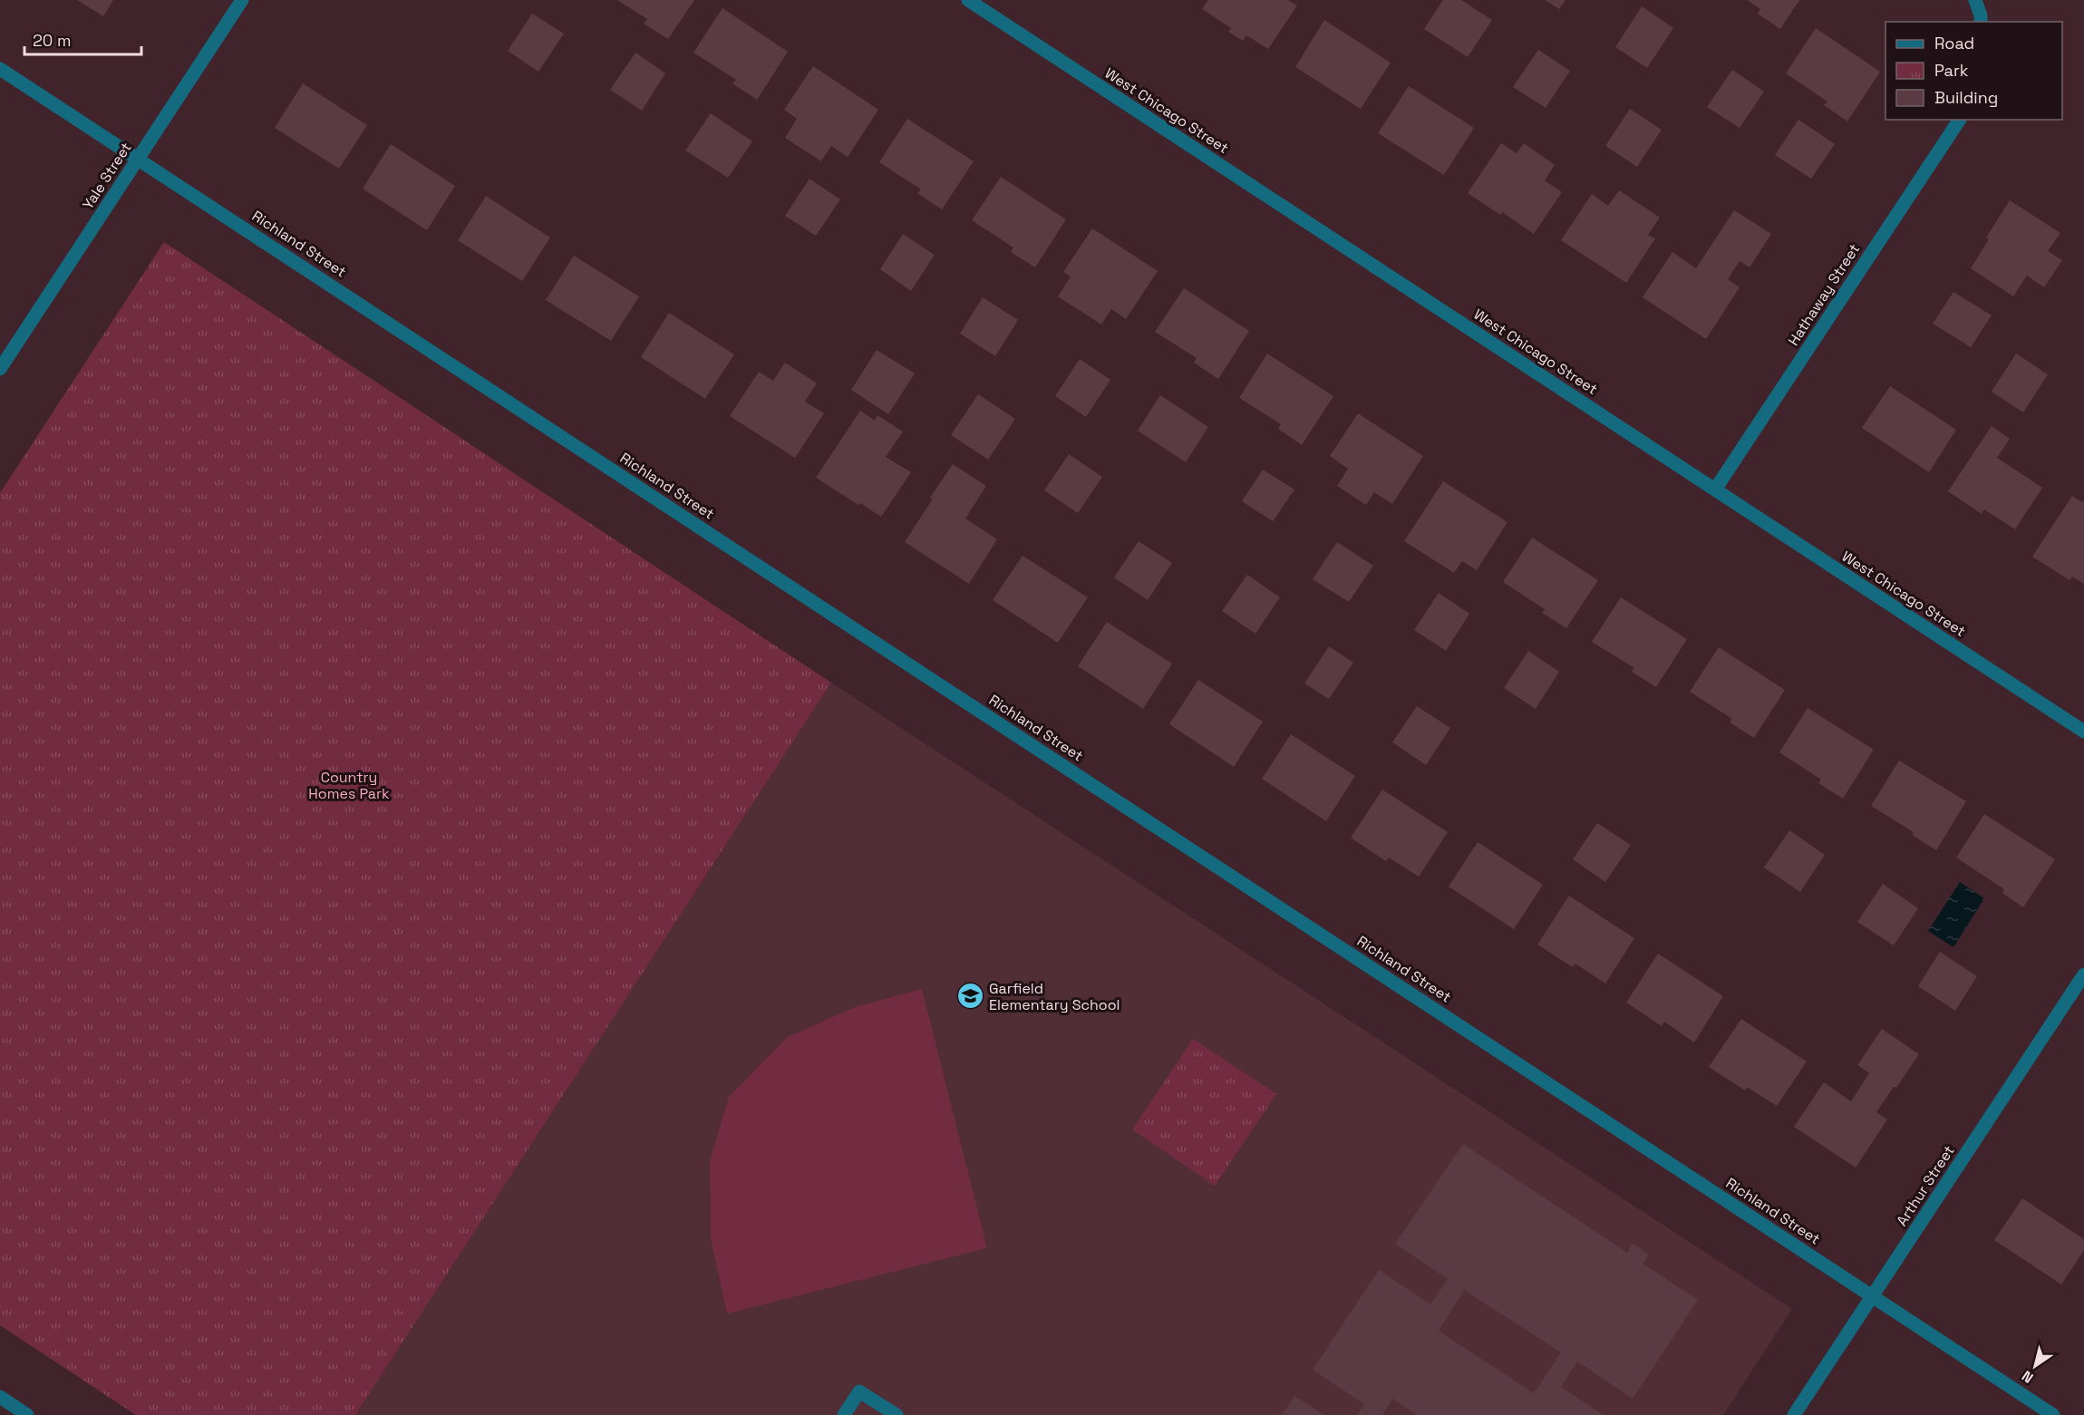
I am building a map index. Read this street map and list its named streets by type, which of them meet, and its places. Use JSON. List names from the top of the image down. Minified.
{"streets":{"street":["West Chicago Street","Yale Street","Richland Street","Hathaway Street","Arthur Street"]},"crossings":[["West Chicago Street","Hathaway Street"],["Yale Street","Richland Street"],["Richland Street","Arthur Street"]],"parks":["Country Homes Park"],"places":{"school or university":["Garfield Elementary School"]},"legend":["Road","Park","Building"],"scale_bar":"20 m","north":"bottom left"}
